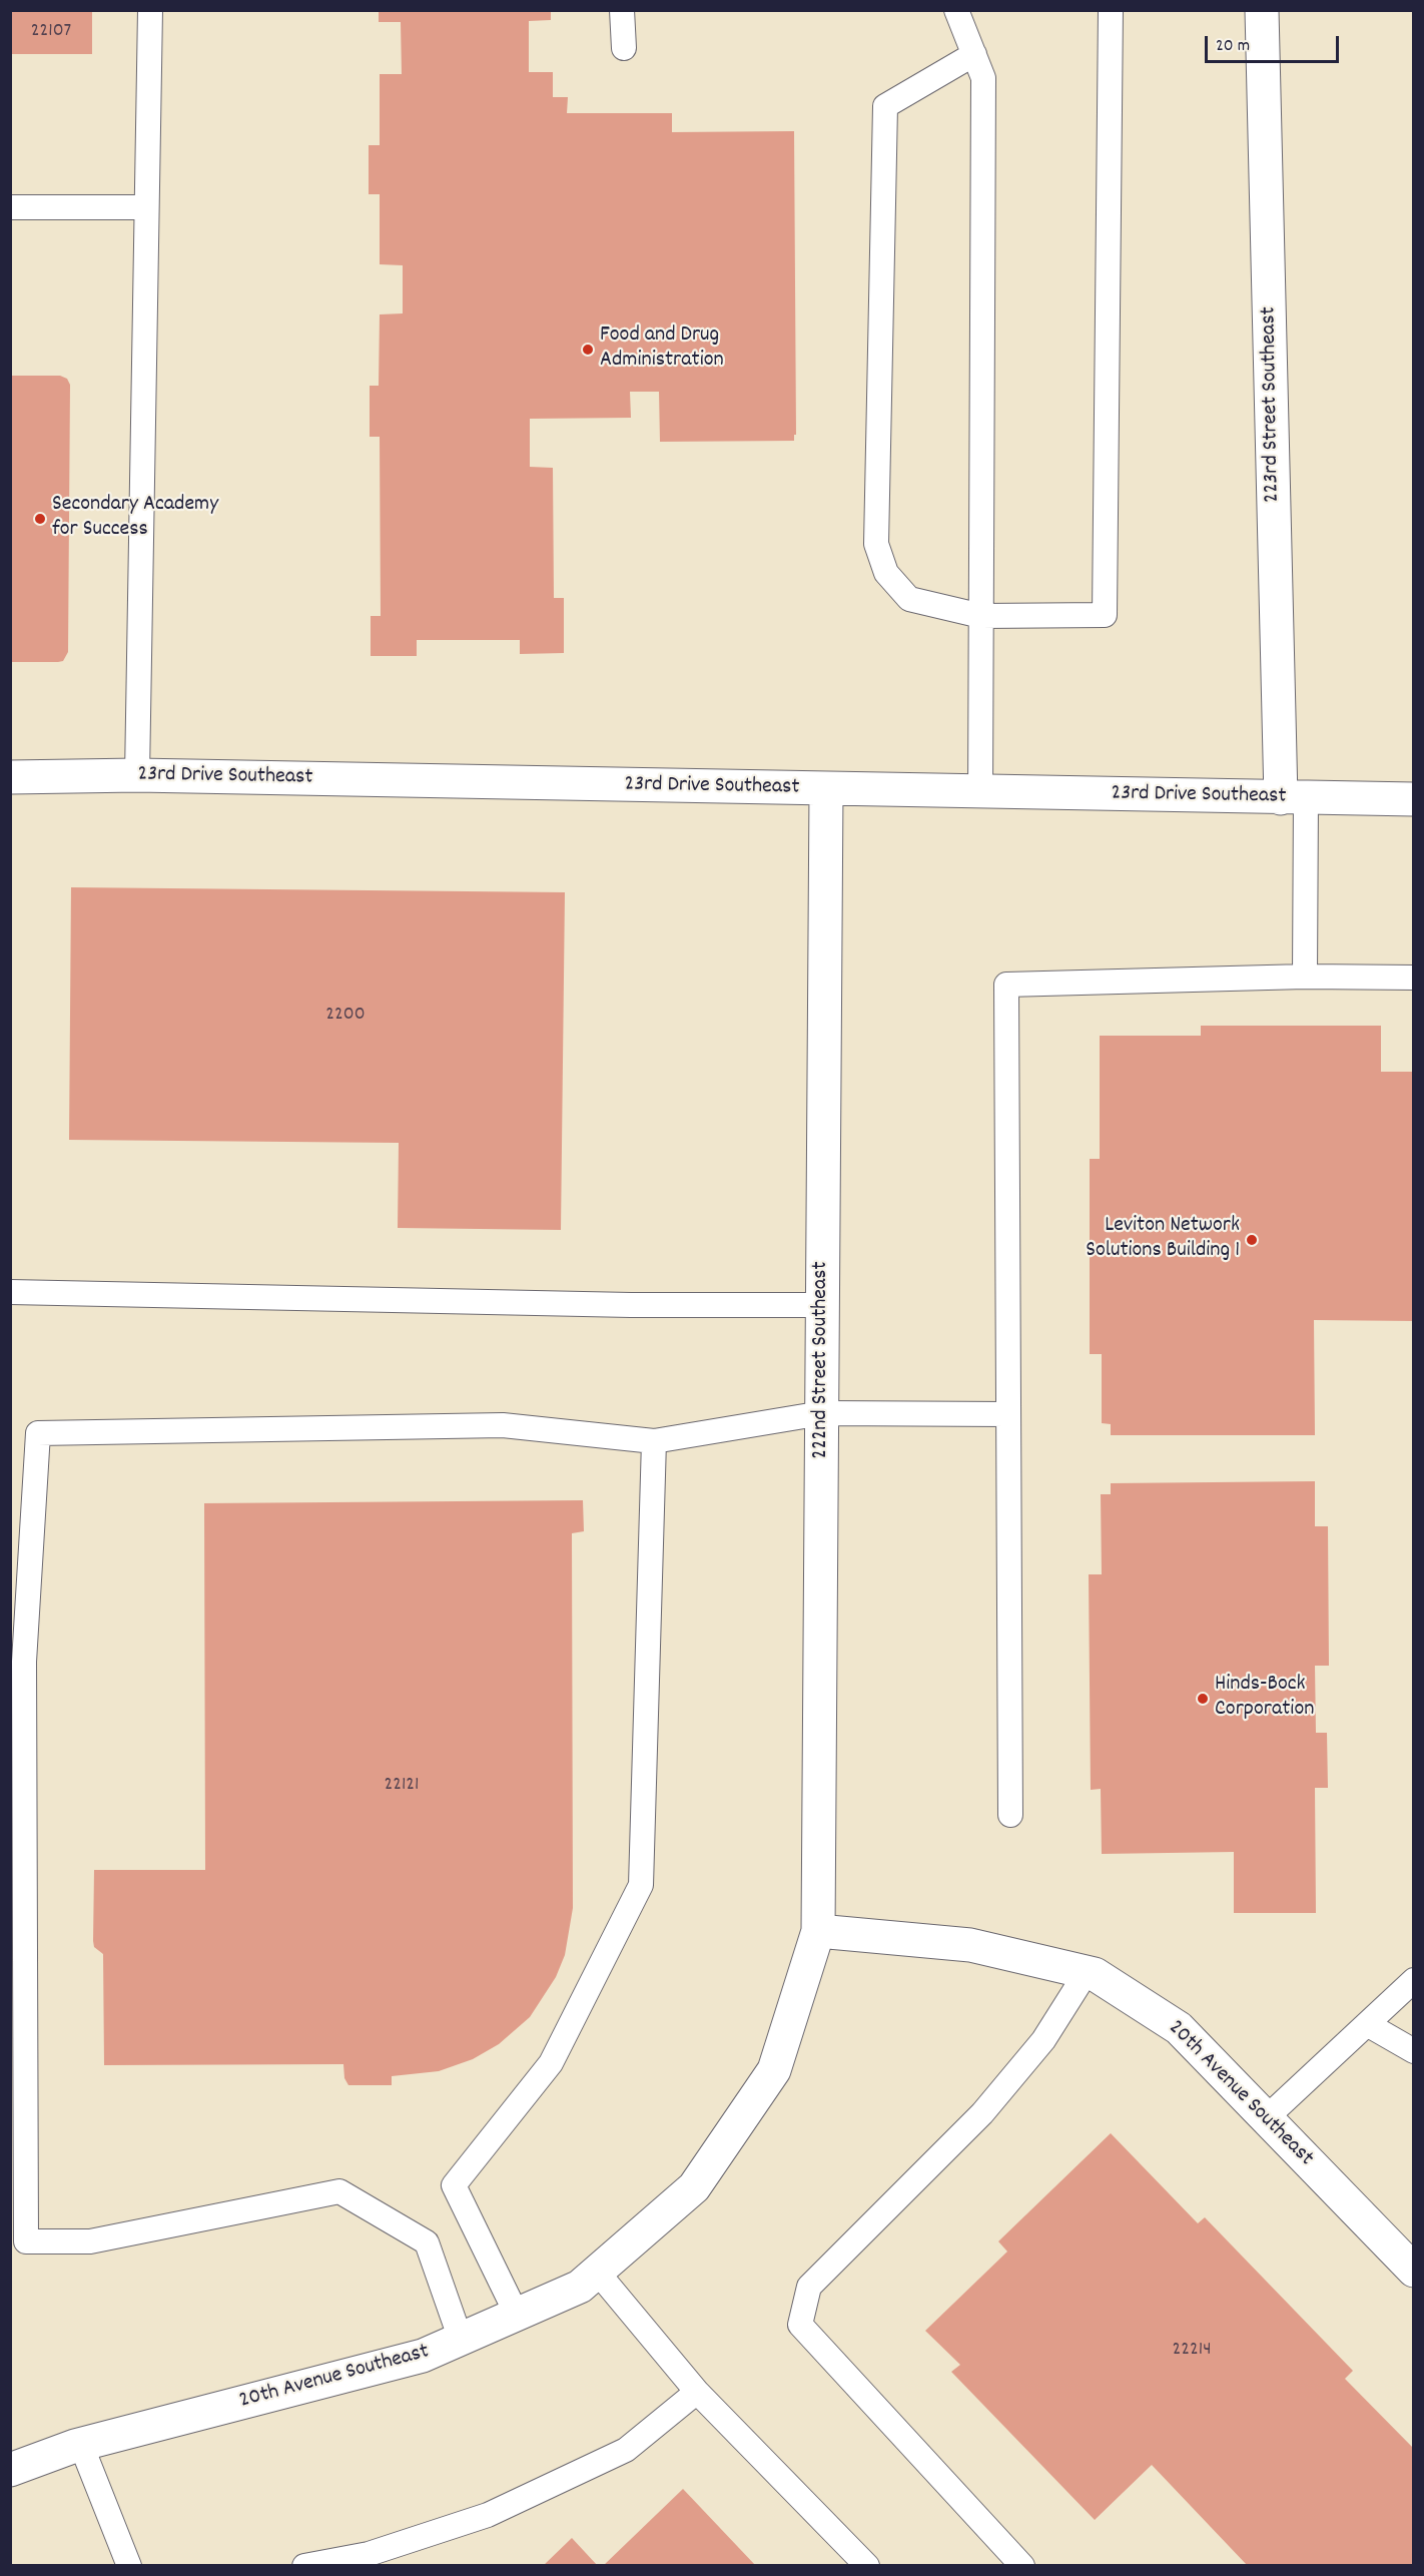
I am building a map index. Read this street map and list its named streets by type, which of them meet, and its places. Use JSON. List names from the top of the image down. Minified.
{"streets":{"street":["223rd Street Southeast","23rd Drive Southeast","222nd Street Southeast","20th Avenue Southeast"]},"crossings":[["223rd Street Southeast","23rd Drive Southeast"],["23rd Drive Southeast","222nd Street Southeast"],["222nd Street Southeast","20th Avenue Southeast"]],"places":["Food and Drug Administration","Secondary Academy for Success","Leviton Network Solutions Building 1","Hinds-Bock Corporation"],"house_numbers":["22107","2200","22121","22214"],"scale_bar":"20 m"}
